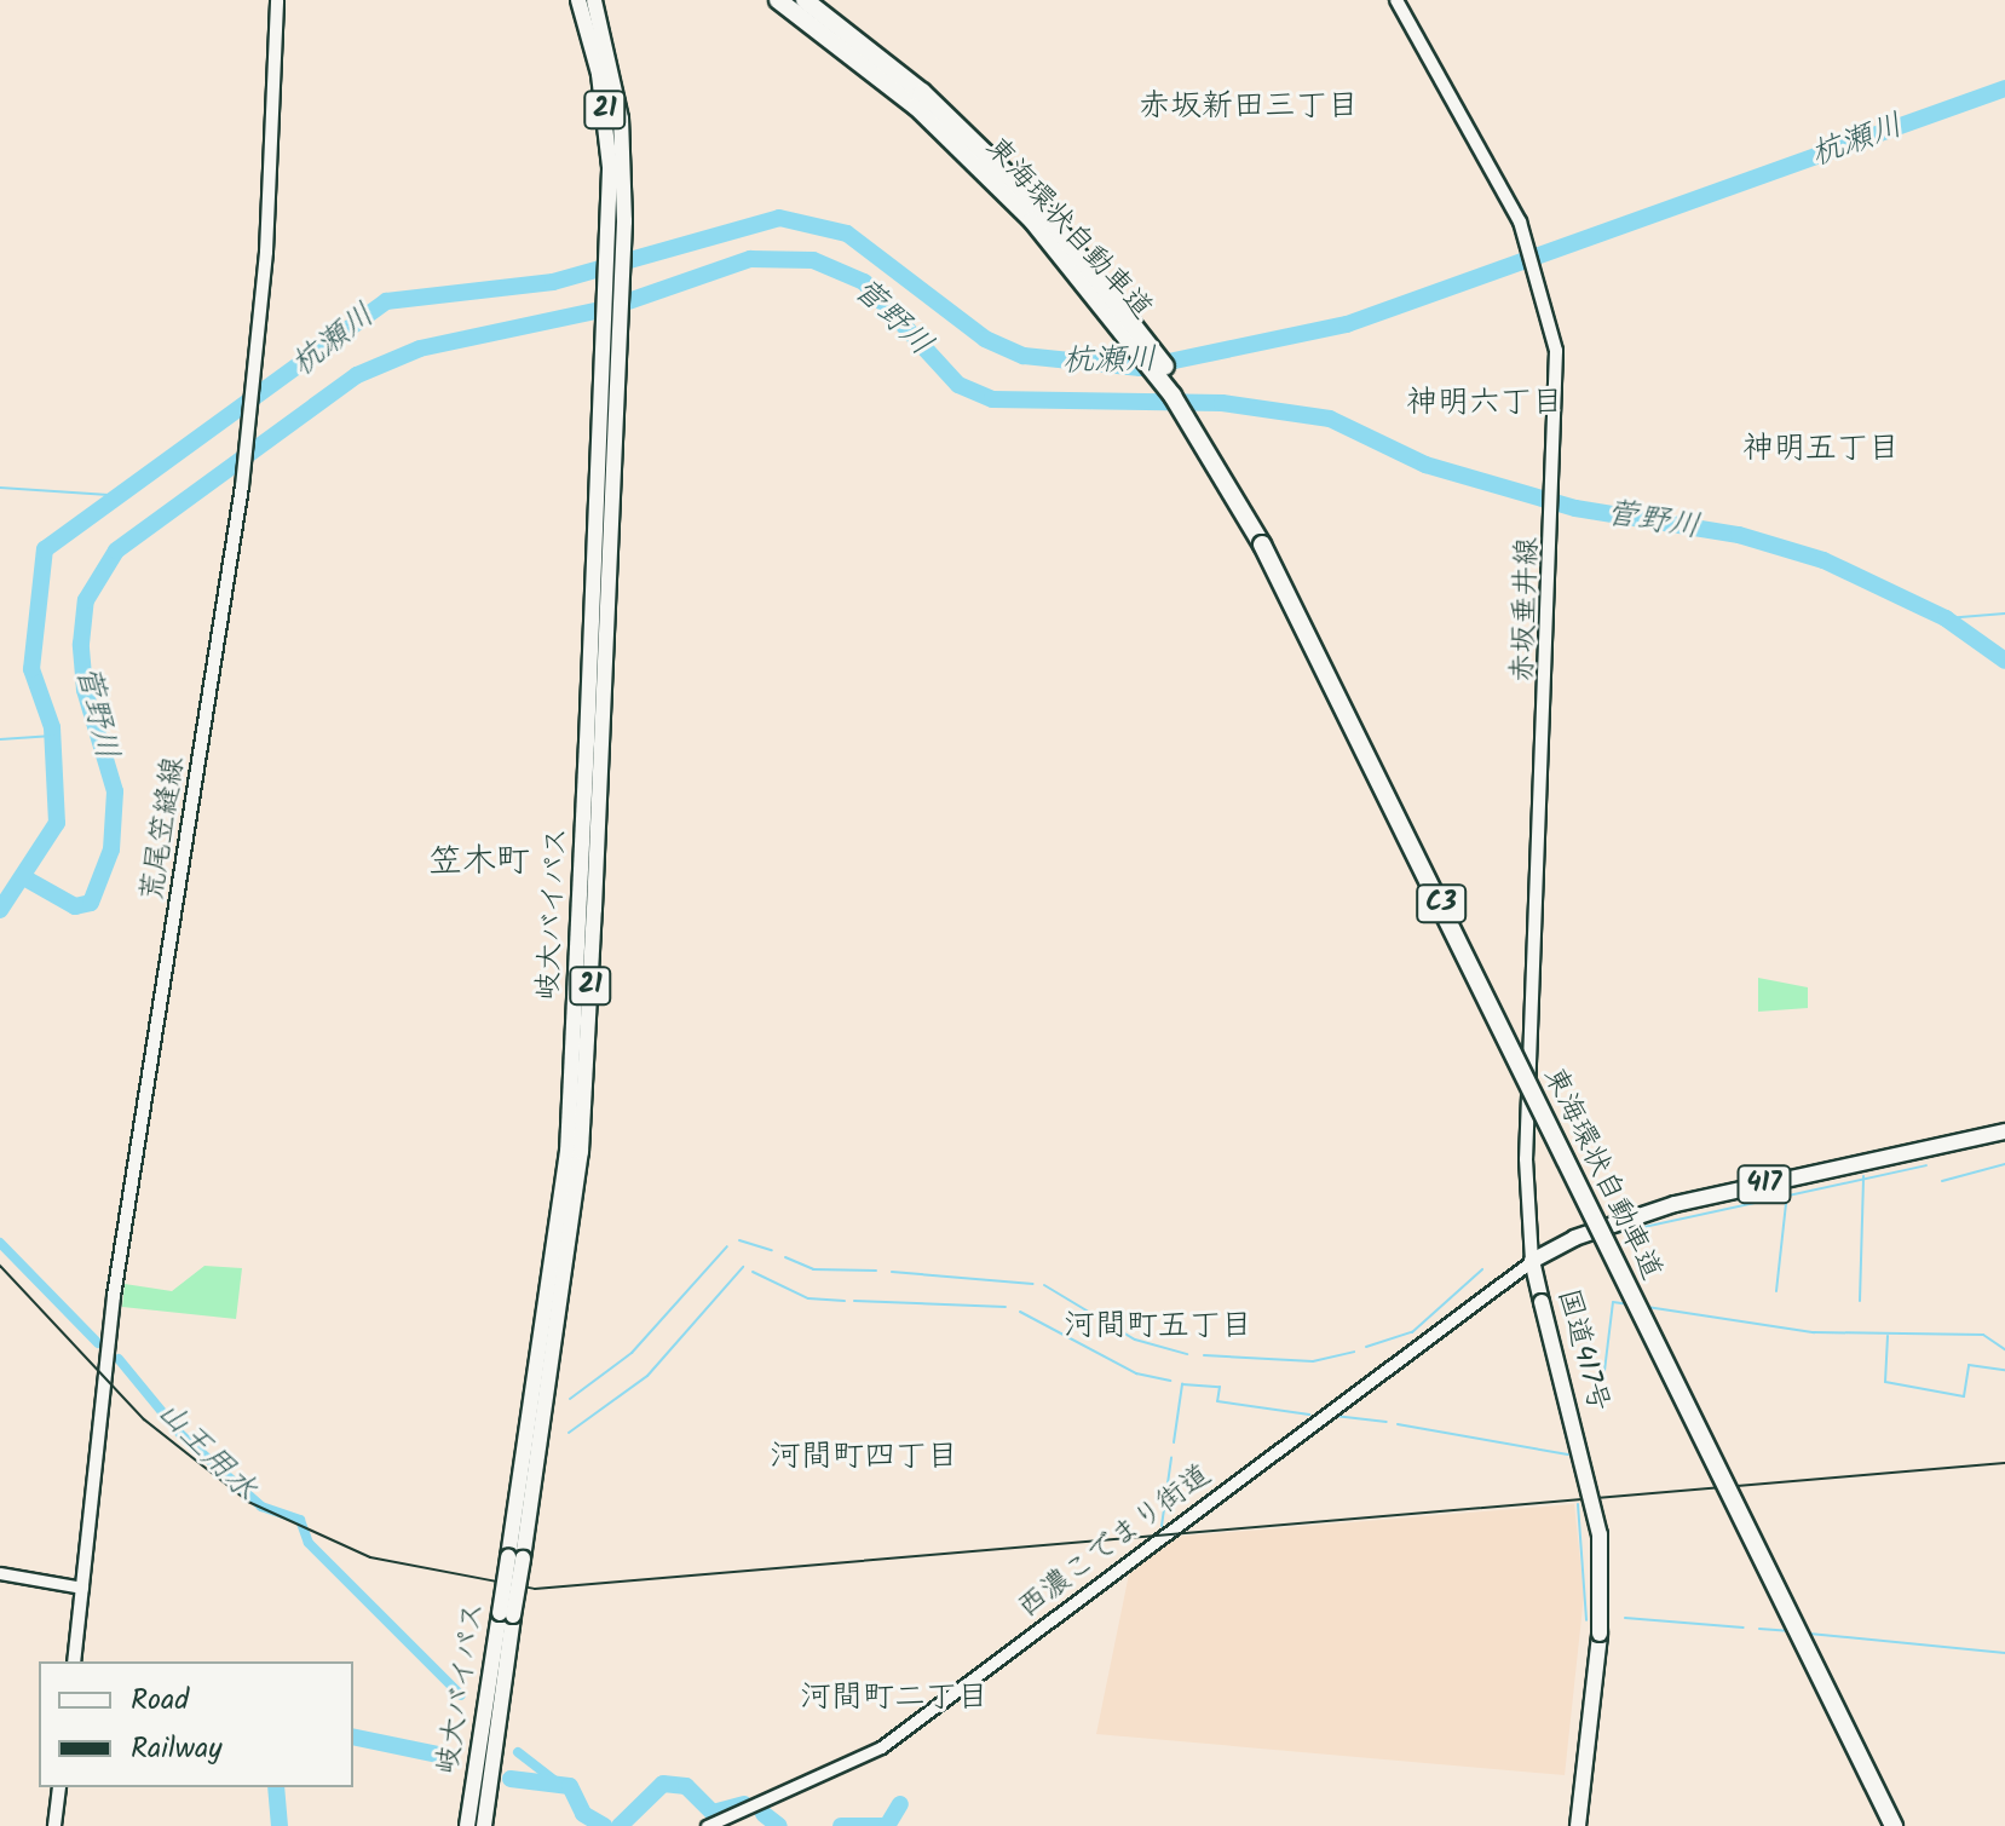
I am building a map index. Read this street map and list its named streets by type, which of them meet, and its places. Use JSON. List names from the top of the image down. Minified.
{"streets":{"highway":["21","東海環状自動車道","C3","岐大バイパス","417","国道417号"],"main road":["赤坂垂井線","荒尾笠縫線"],"street":["西濃こでまり街道"]},"crossings":[["赤坂垂井線","国道417号"],["赤坂垂井線","西濃こでまり街道"],["国道417号","西濃こでまり街道"]],"districts":["赤坂新田三丁目","神明六丁目","神明五丁目","笠木町","河間町五丁目","河間町四丁目","河間町二丁目"],"water":["杭瀬川","菅野川","山王用水"],"legend":["Road","Railway"]}
